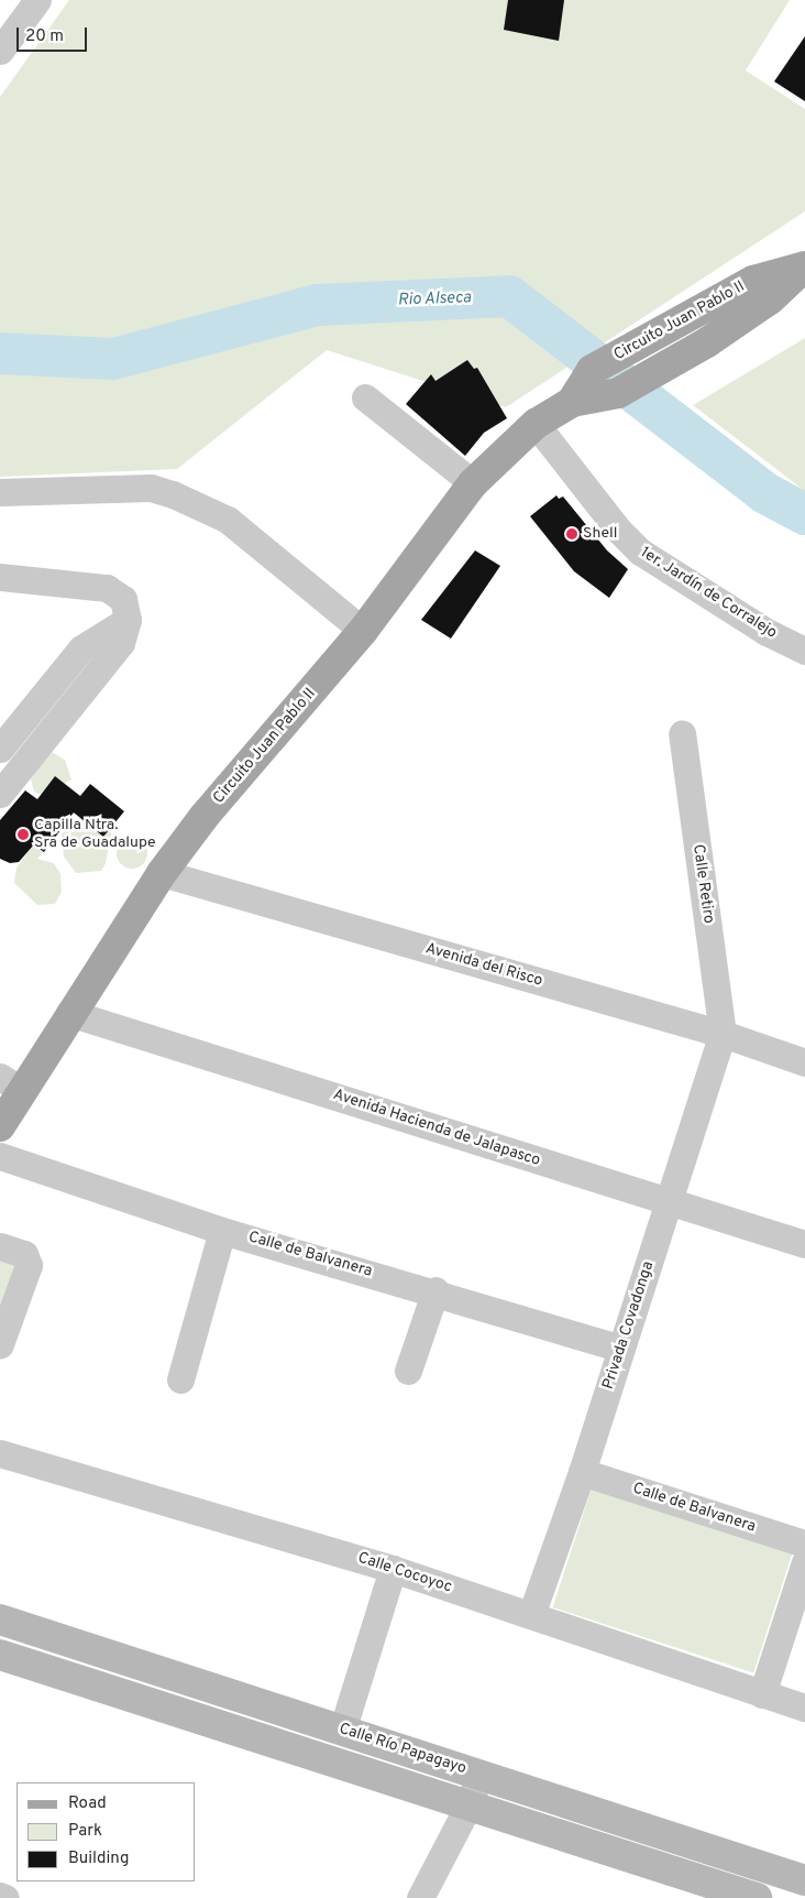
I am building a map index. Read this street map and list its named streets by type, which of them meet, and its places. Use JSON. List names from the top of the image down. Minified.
{"streets":{"main road":["Circuito Juan Pablo II","Calle Río Papagayo"],"street":["1er. Jardín de Corralejo","Calle Retiro","Avenida del Risco","Avenida Hacienda de Jalapasco","Calle de Balvanera","Privada Covadonga","Calle Cocoyoc"]},"crossings":[["Circuito Juan Pablo II","1er. Jardín de Corralejo"],["Circuito Juan Pablo II","Avenida del Risco"],["Circuito Juan Pablo II","Avenida Hacienda de Jalapasco"],["Calle Retiro","Avenida del Risco"],["Calle Retiro","Privada Covadonga"],["Avenida del Risco","Privada Covadonga"],["Avenida Hacienda de Jalapasco","Privada Covadonga"],["Calle de Balvanera","Privada Covadonga"],["Privada Covadonga","Calle Cocoyoc"]],"water":["Rio Alseca"],"places":["Shell","Capilla Ntra. Sra de Guadalupe"],"legend":["Road","Park","Building"],"scale_bar":"20 m"}
